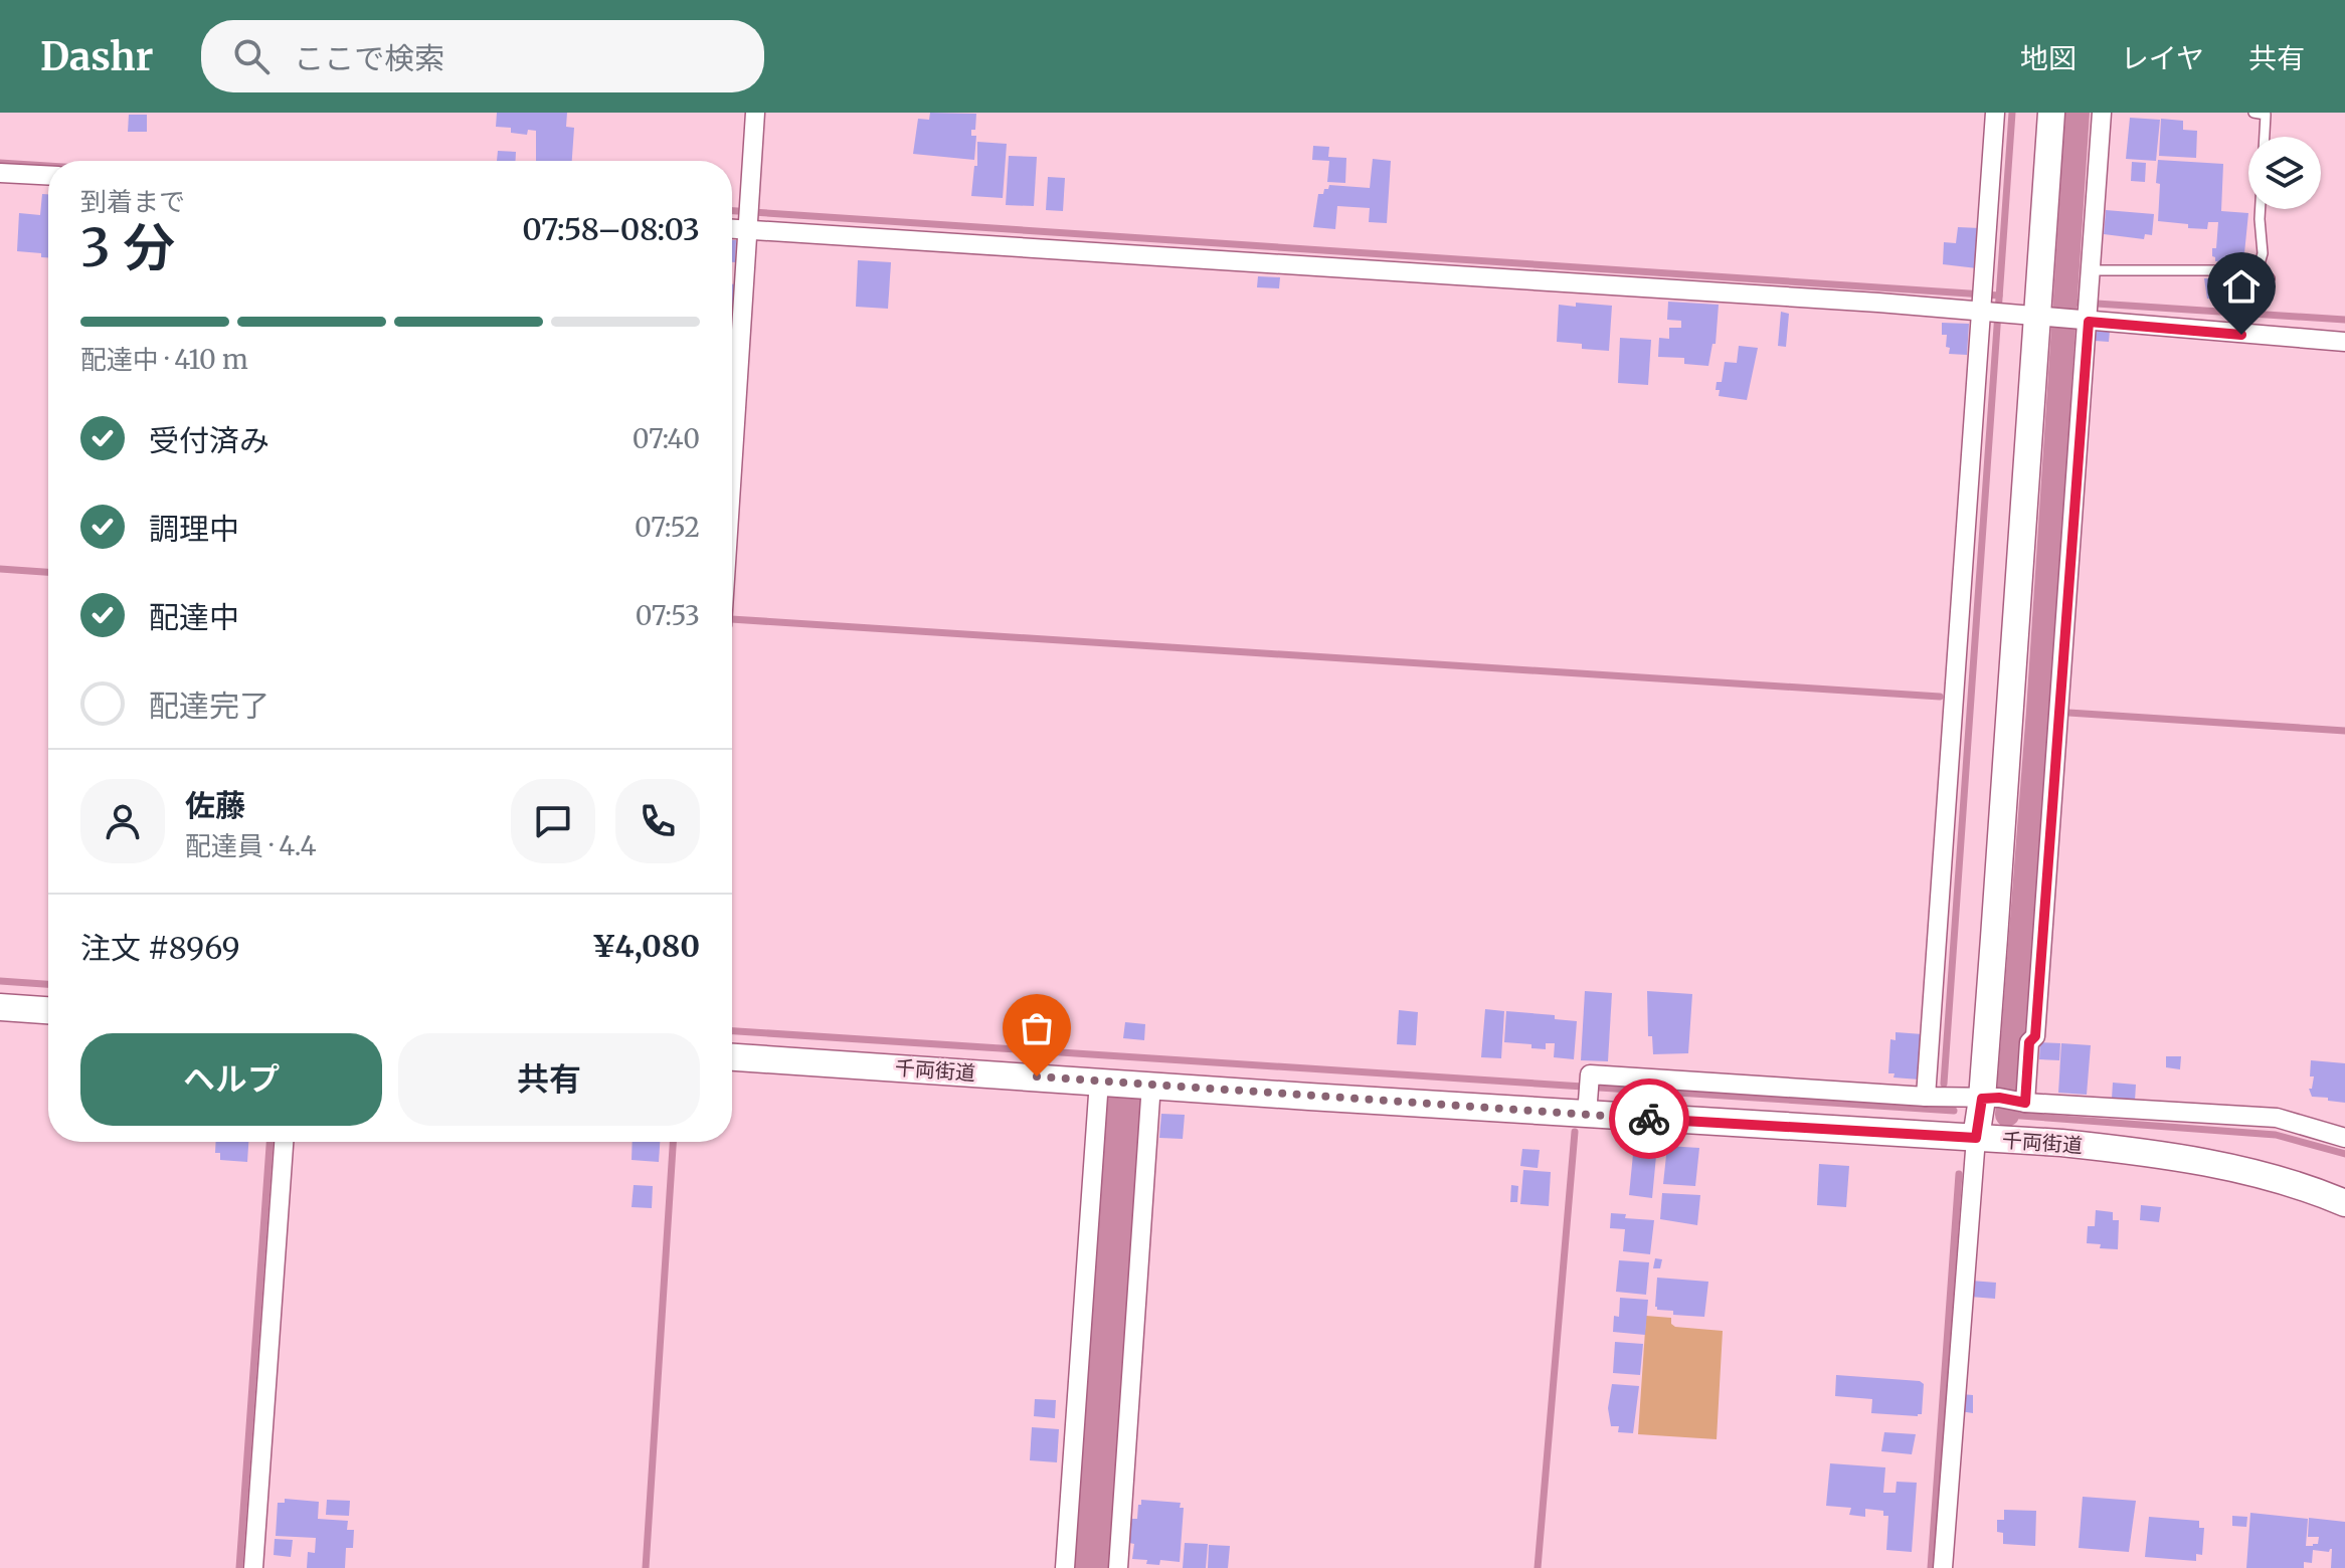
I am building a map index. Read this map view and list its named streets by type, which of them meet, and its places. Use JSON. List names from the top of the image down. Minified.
{"streets":{"street":["千両街道"]},"page":{"header":"Dashr","search":"ここで検索","nav":["地図","レイヤ","共有"],"heading":["3 分","到着まで","07:58–08:03"],"panel":["佐藤","配達員 · 4.4","注文 #8969","¥4,080"],"bar":"配達中 · 410 m","list":[["受付済み","07:40"],["調理中","07:52"],["配達中","07:53"],"配達完了"],"buttons":["ヘルプ","共有"]}}
